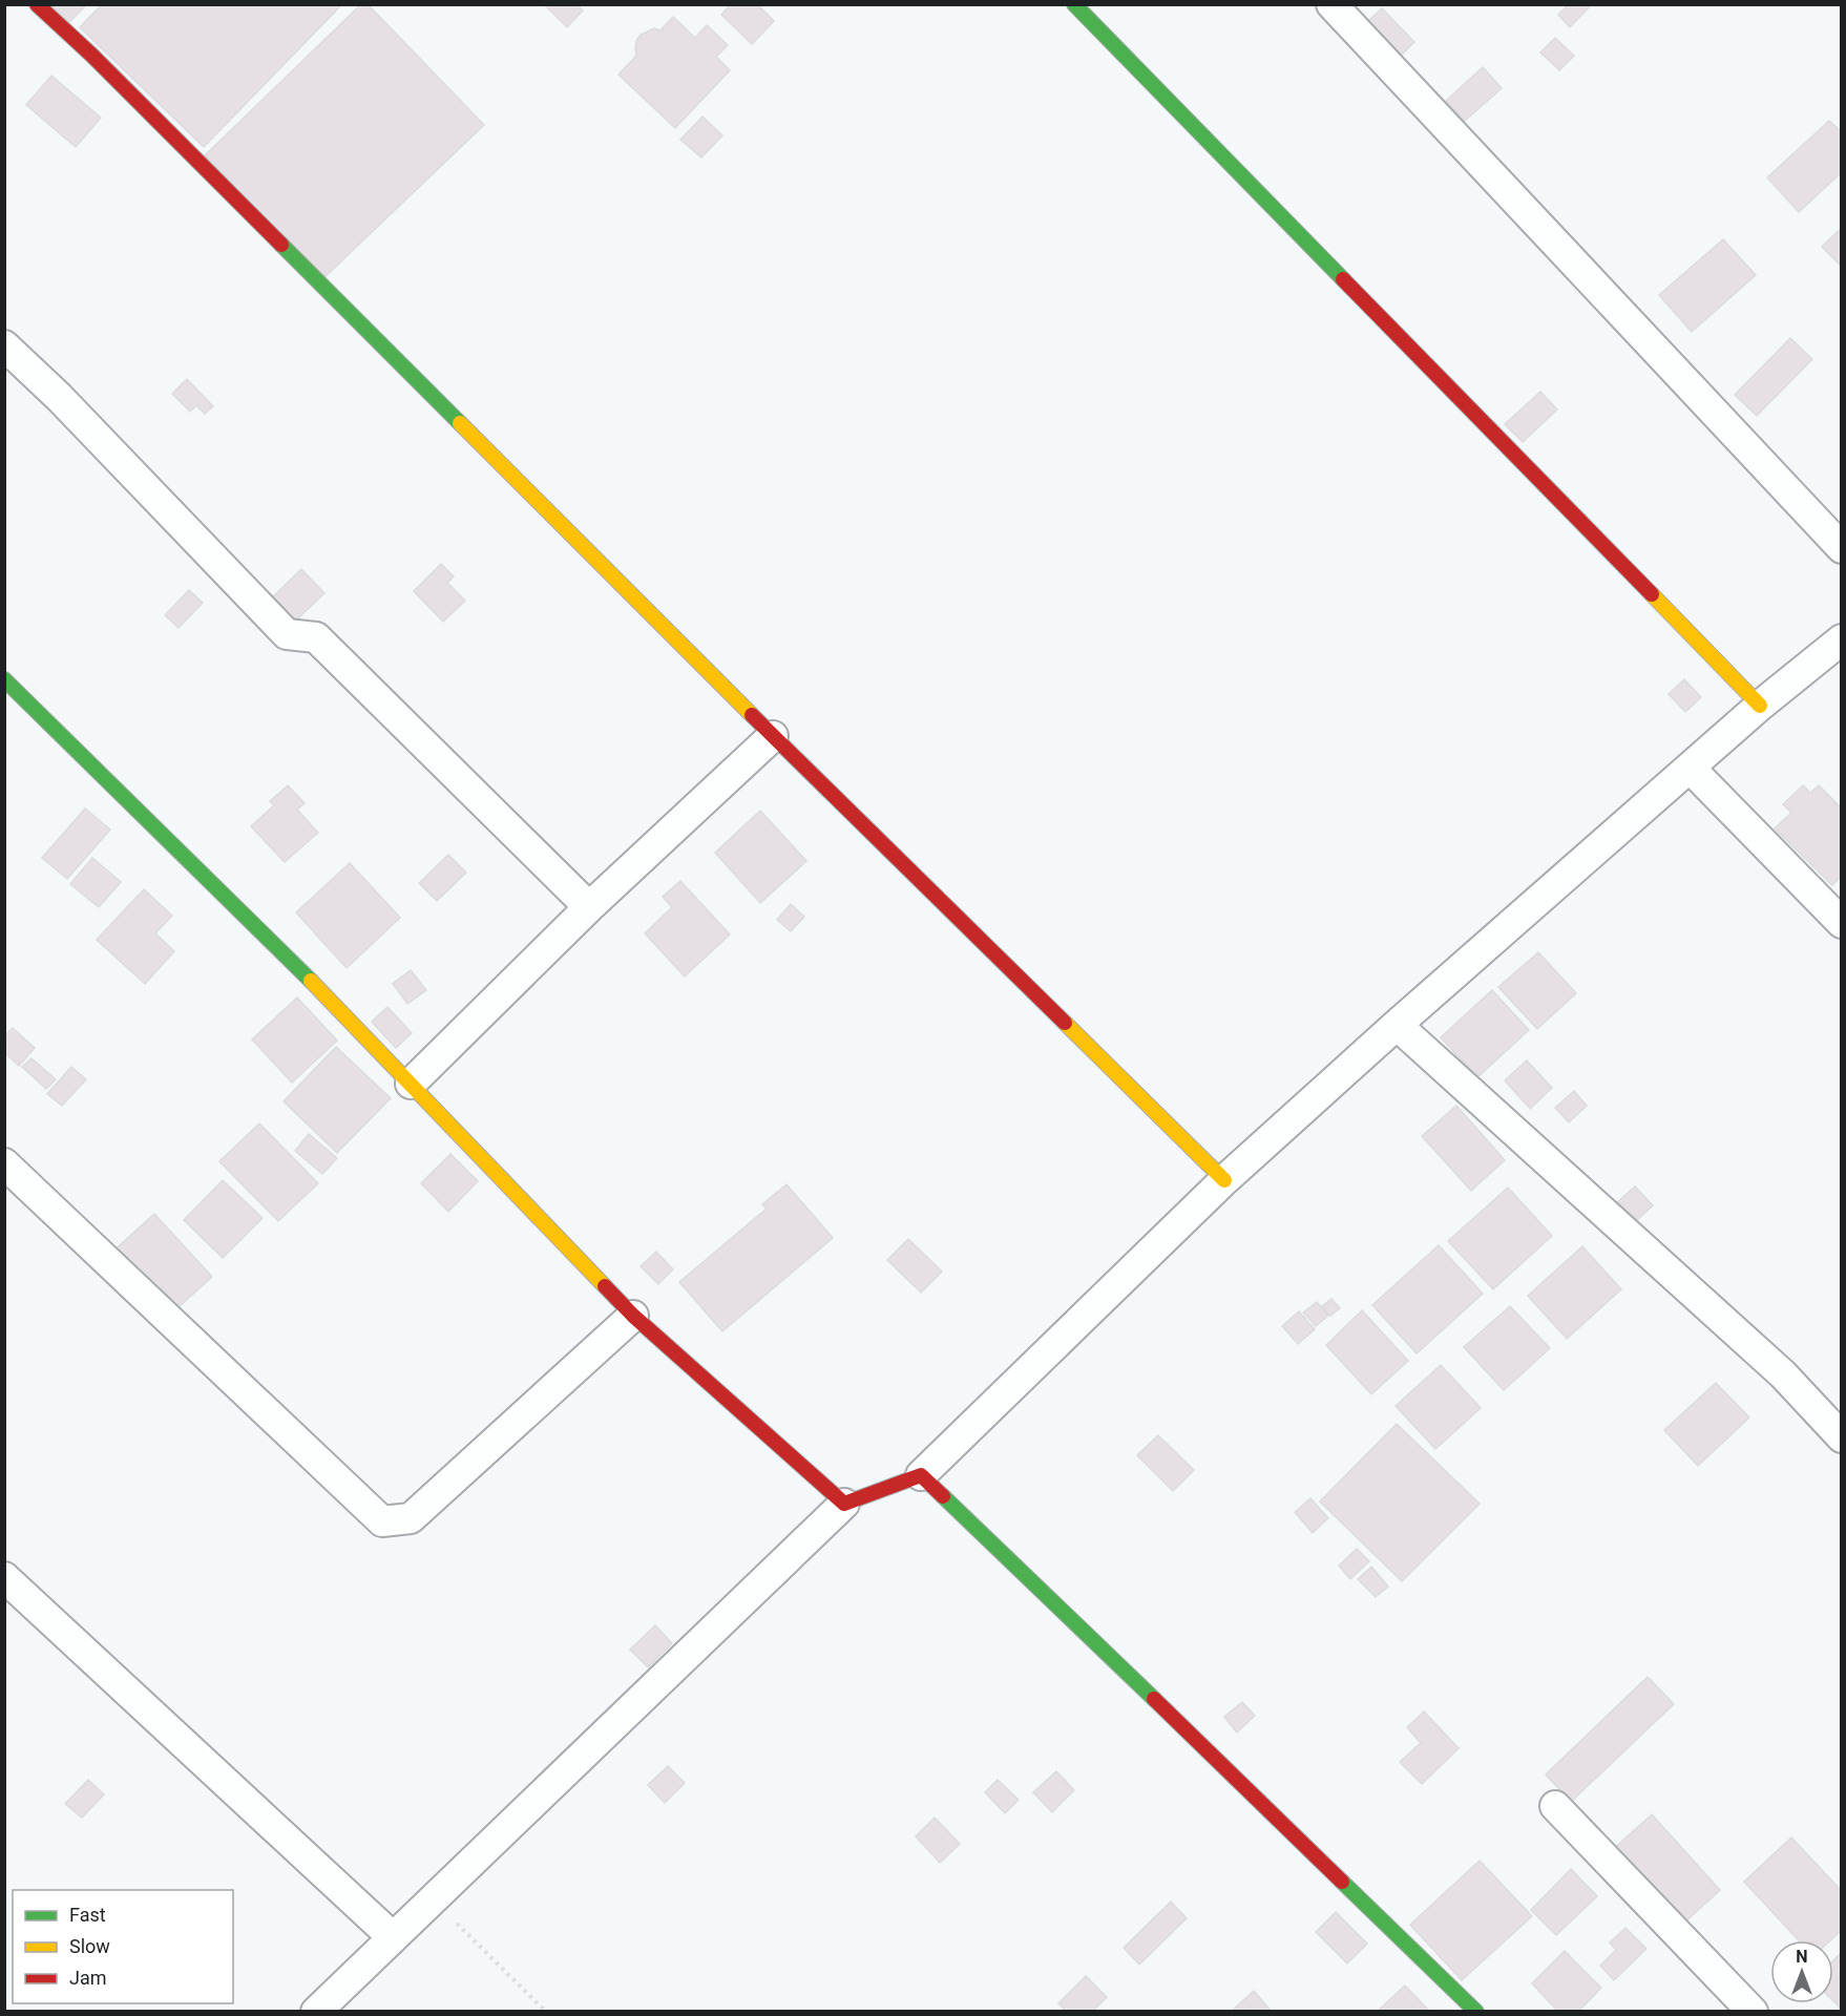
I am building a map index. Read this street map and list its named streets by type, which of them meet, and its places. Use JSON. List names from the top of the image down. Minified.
{"legend":["Fast","Slow","Jam"],"north":"top"}
